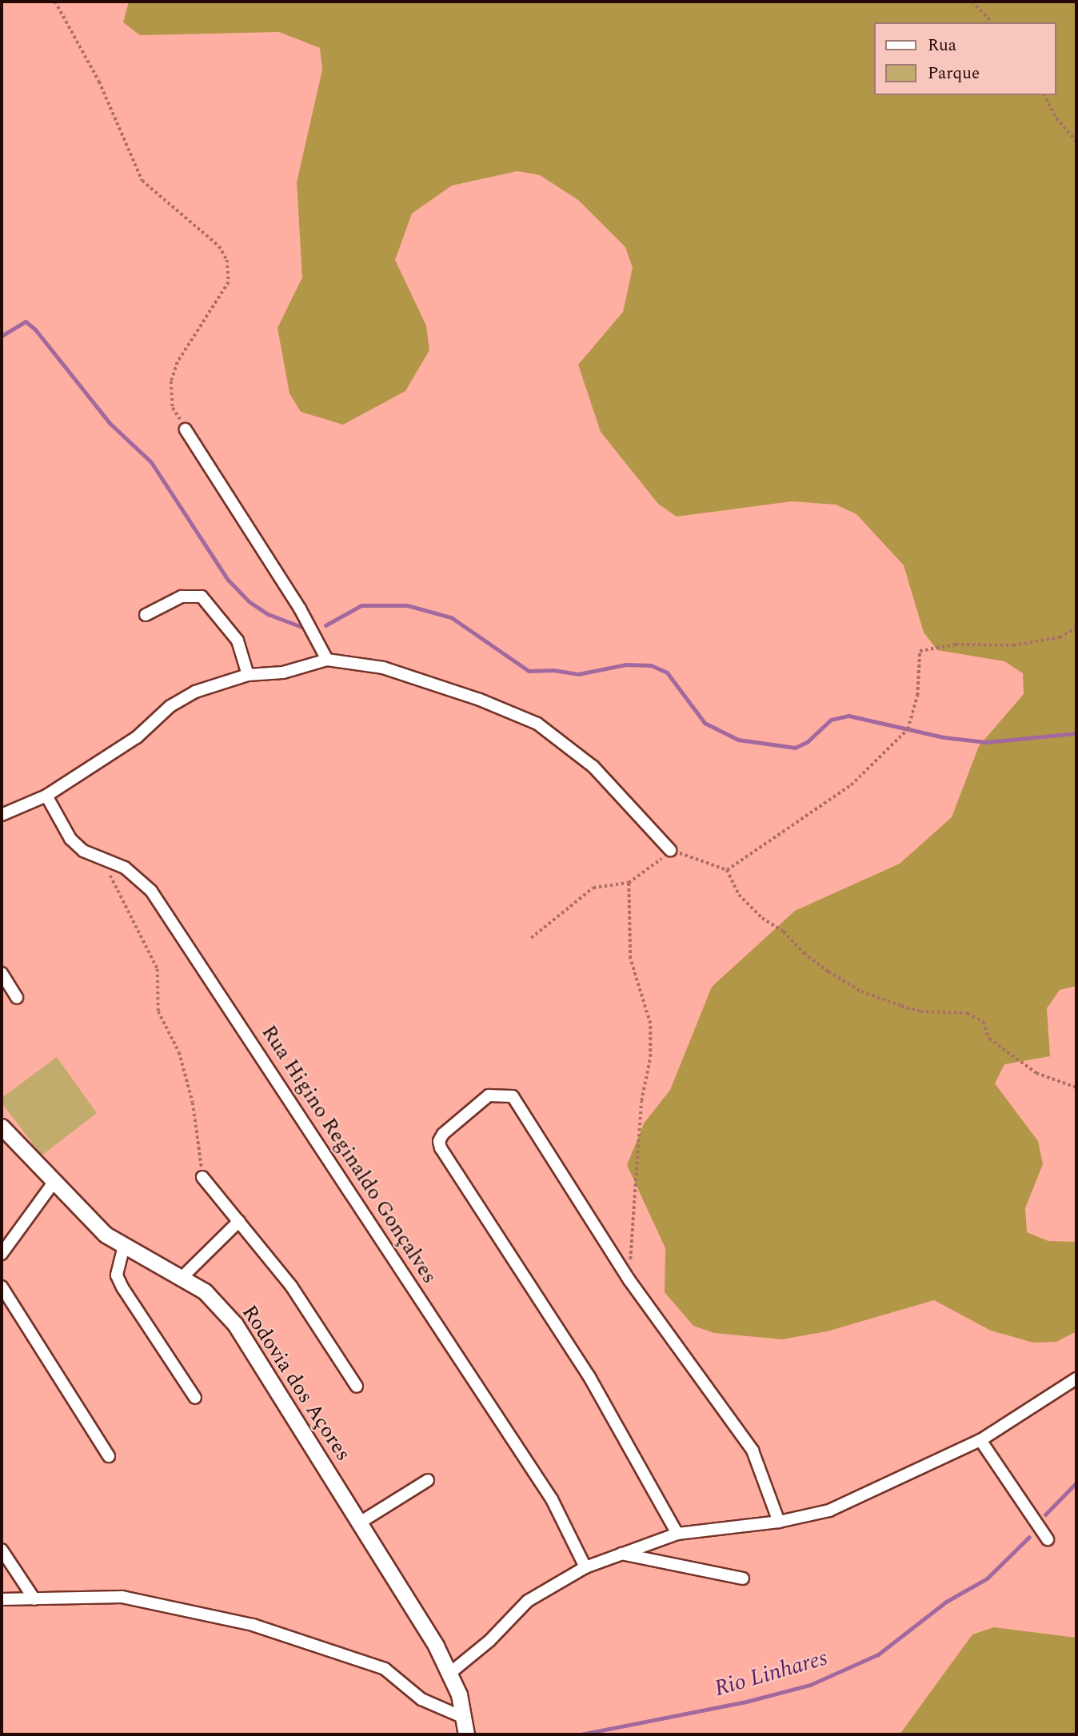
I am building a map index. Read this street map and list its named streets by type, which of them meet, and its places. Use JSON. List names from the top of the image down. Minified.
{"streets":{"street":["Rua Higino Reginaldo Gonçalves","Rodovia dos Açores"]},"water":["Rio Linhares"],"legend":["Rua","Parque"]}
